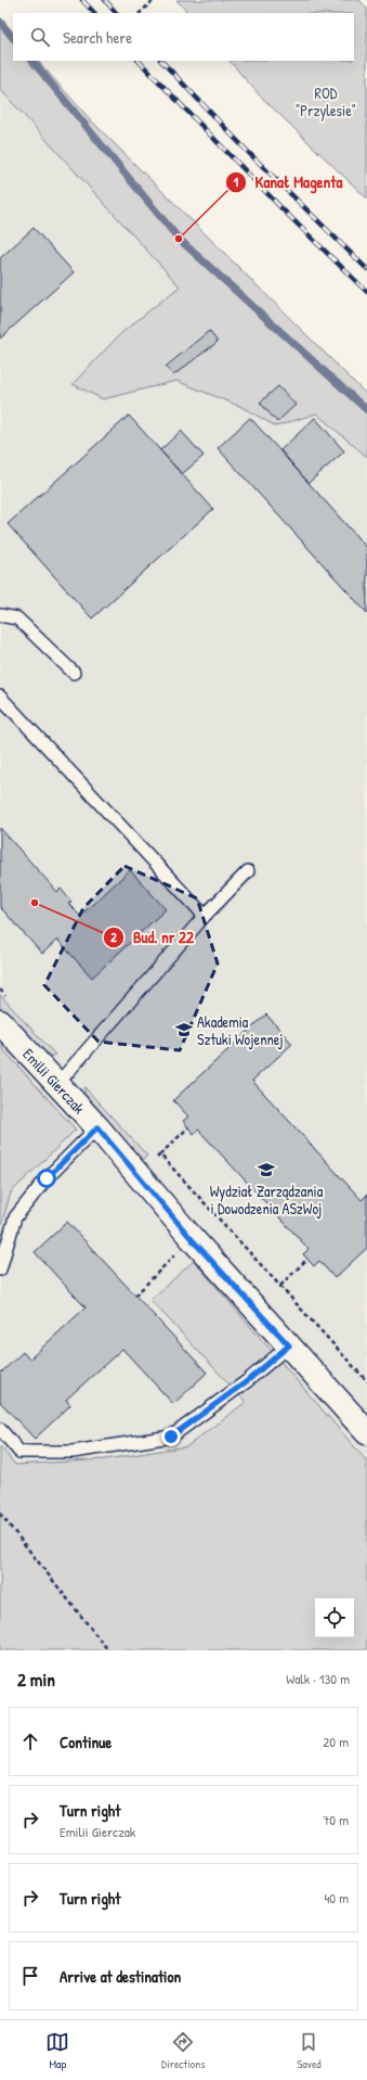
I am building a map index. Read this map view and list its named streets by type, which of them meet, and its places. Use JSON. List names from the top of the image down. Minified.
{"streets":{"street":["Emilii Gierczak"]},"parks":["ROD \"Przylesie\""],"places":{"other":["Kanał Magenta","Bud. nr 22"],"school or university":["Akademia Sztuki Wojennej","Wydział Zarządzania i Dowodzenia ASzWoj"]},"page":{"search":"Search here","heading":["2 min","Walk · 130 m"],"list":[["Continue","20 m"],["Turn right","Emilii Gierczak","70 m"],["Turn right","40 m"],"Arrive at destination"],"nav":["Map","Directions","Saved"]}}
